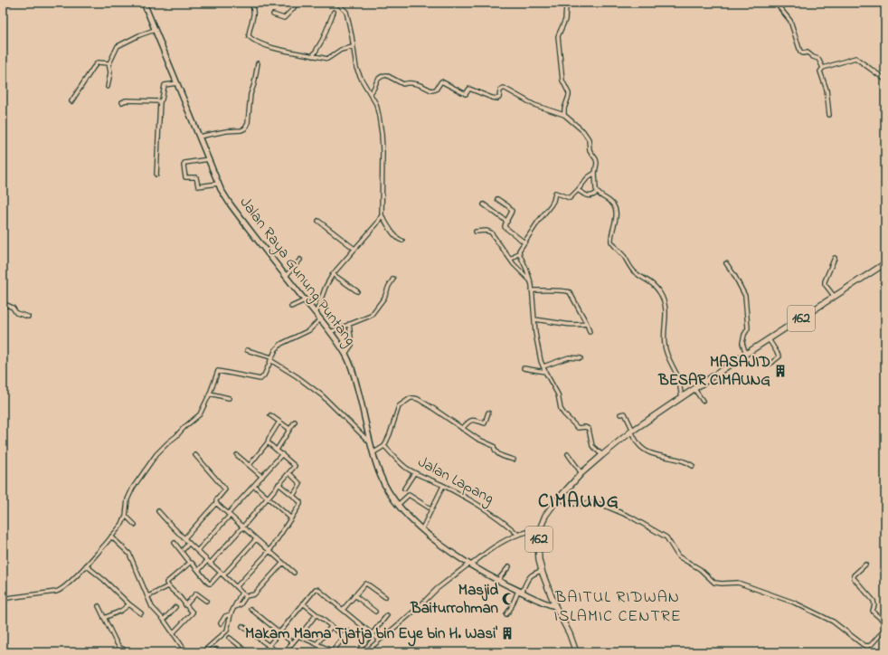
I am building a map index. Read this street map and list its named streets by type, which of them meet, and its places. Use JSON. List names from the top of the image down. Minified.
{"streets":{"main road":["162"],"street":["Jalan Raya Gunung Puntang","Jalan Lapang"]},"crossings":[["Jalan Raya Gunung Puntang","162"]],"districts":["CIMAUNG","BAITUL RIDWAN ISLAMIC CENTRE"],"places":{"building":["MASAJID BESAR CIMAUNG","Makam Mama Tjatja bin Eye bin H. Wasi'"],"mosque":["Masjid Baiturrohman"]}}
